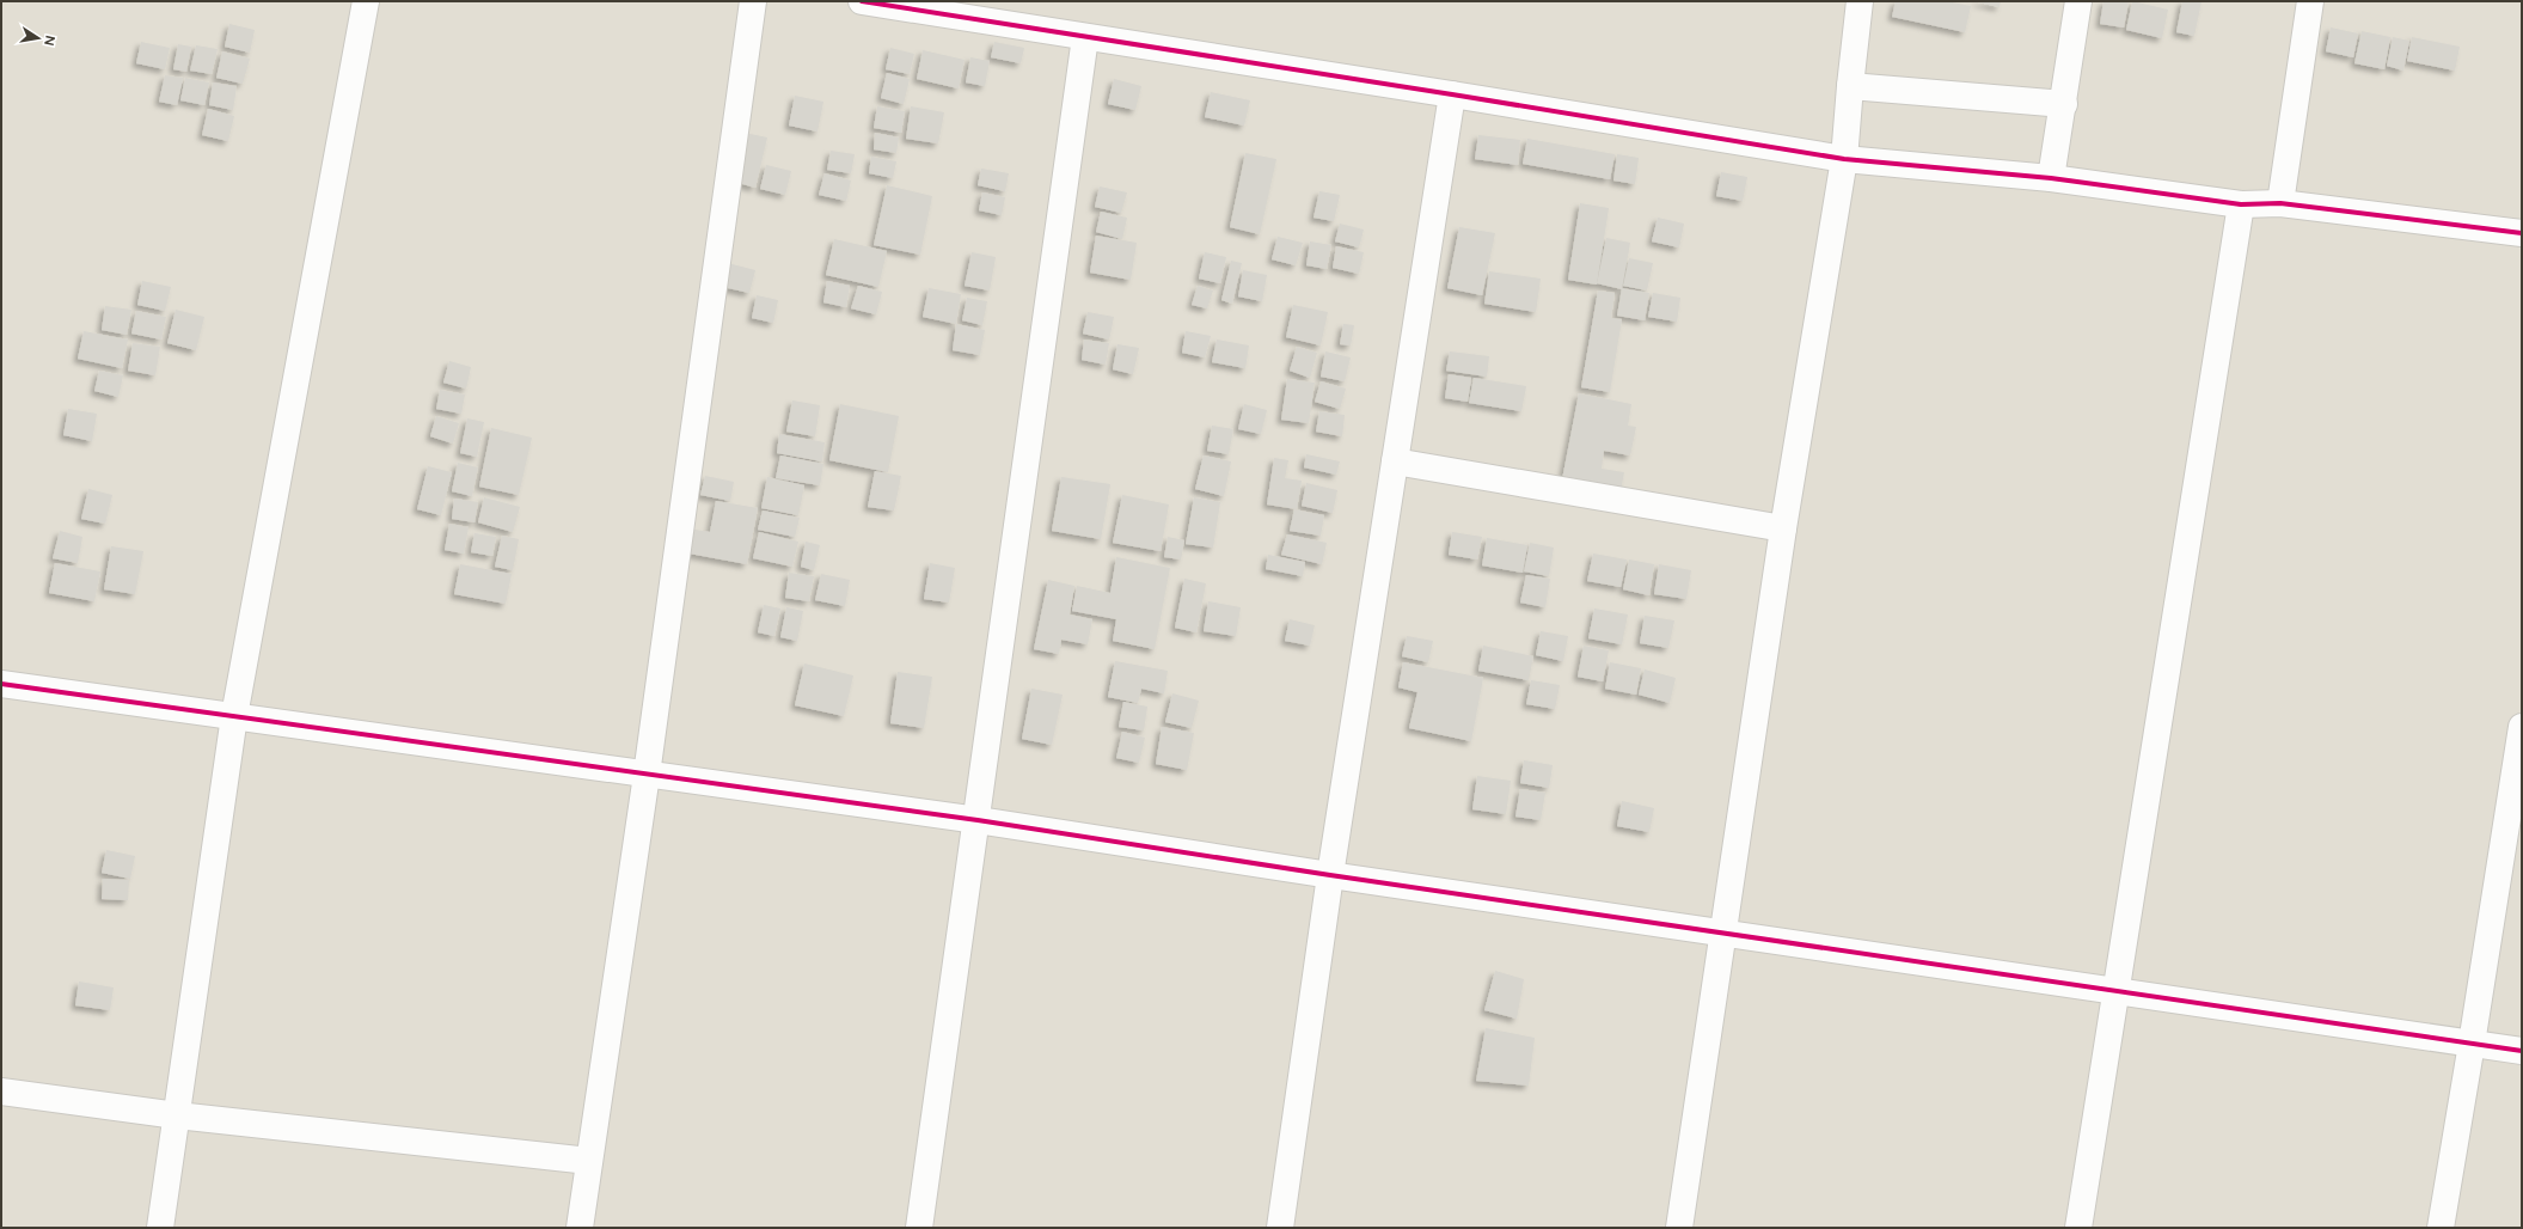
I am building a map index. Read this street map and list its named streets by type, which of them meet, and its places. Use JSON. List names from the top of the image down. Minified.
{"north":"right"}
